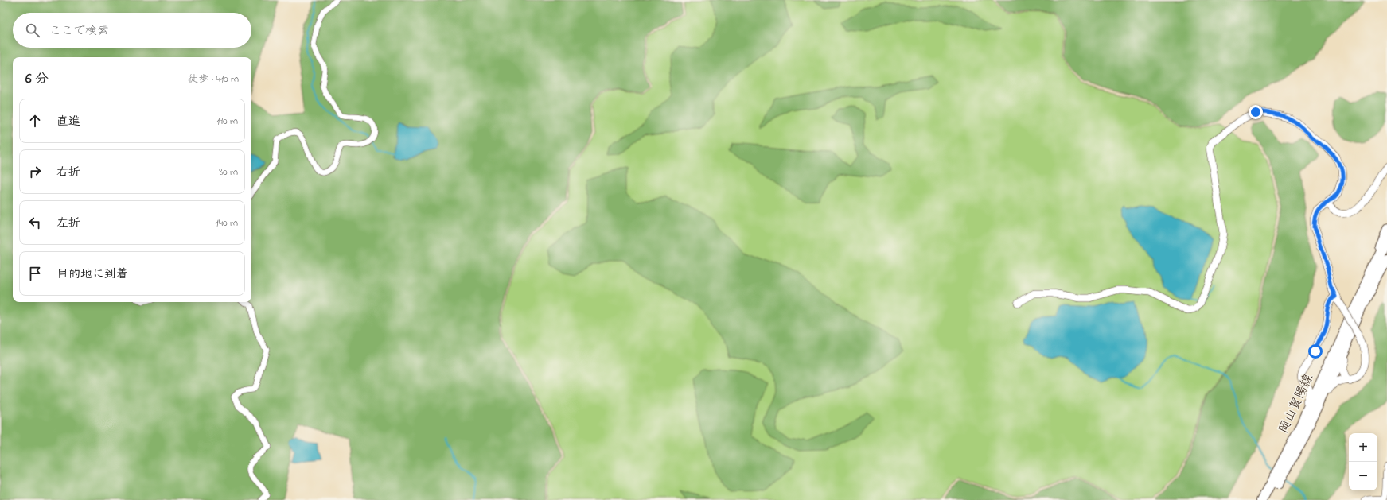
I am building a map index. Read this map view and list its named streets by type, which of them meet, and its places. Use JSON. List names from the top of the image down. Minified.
{"streets":{"main road":["岡山賀陽線"]},"page":{"search":"ここで検索","heading":["6 分","徒歩 · 410 m"],"list":[["直進","190 m"],["右折","80 m"],["左折","140 m"],"目的地に到着"],"map_buttons":["+","−"]}}
